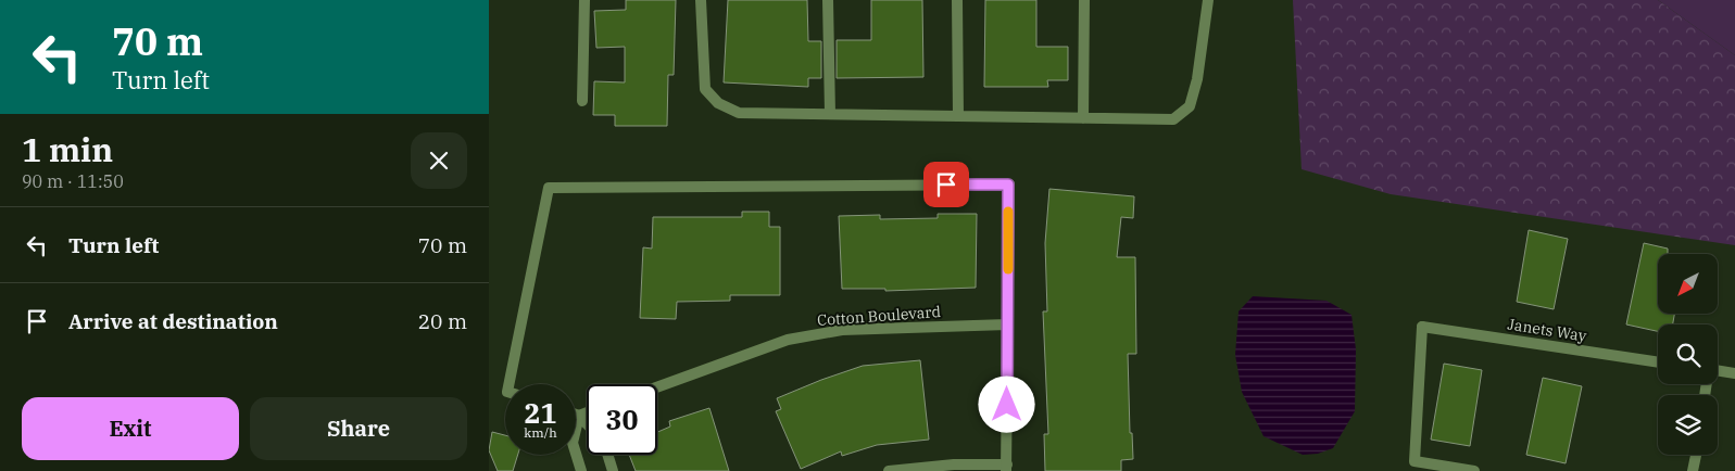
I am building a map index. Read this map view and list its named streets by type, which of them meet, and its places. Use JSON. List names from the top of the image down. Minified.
{"streets":{"street":["Cotton Boulevard","Janets Way"]},"north":"bottom left","page":{"turn":["70 m","Turn left"],"heading":["1 min","90 m · 11:50"],"list":[{"name":"Turn left","value":"70 m"},{"name":"Arrive at destination","value":"20 m"}],"speed":"21 km/h","limit":"30","buttons":["Exit","Share"]}}
